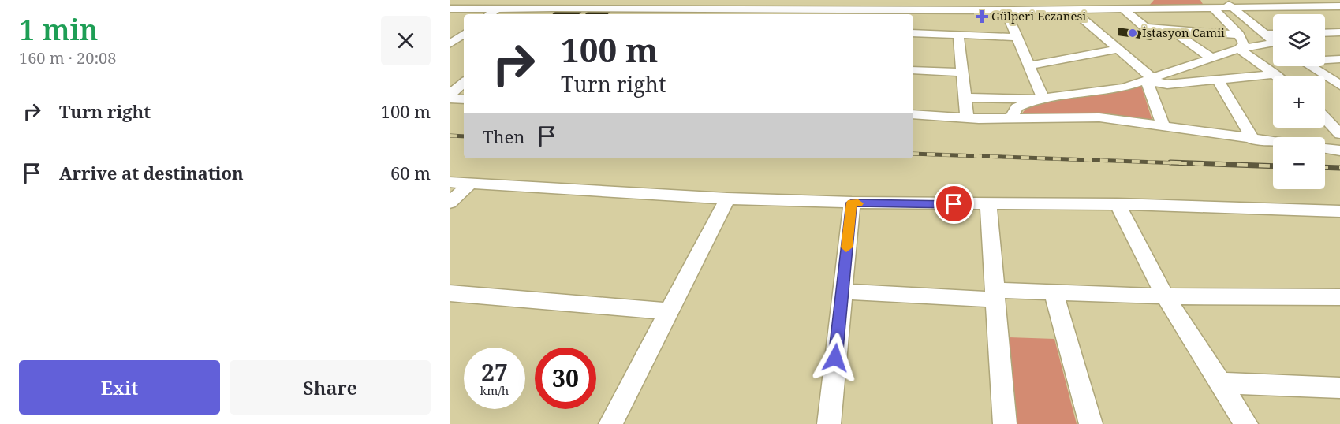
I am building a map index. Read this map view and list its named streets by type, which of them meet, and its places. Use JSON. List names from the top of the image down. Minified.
{"places":{"health":["Gülperi Eczanesi"],"other":["İstasyon Camii"]},"page":{"heading":["1 min","160 m · 20:08"],"map_buttons":["+","−"],"turn":["100 m","Turn right"],"list":[{"name":"Turn right","value":"100 m"},{"name":"Arrive at destination","value":"60 m"}],"then":"Then","speed":"27 km/h","limit":"30","buttons":["Exit","Share"]}}
